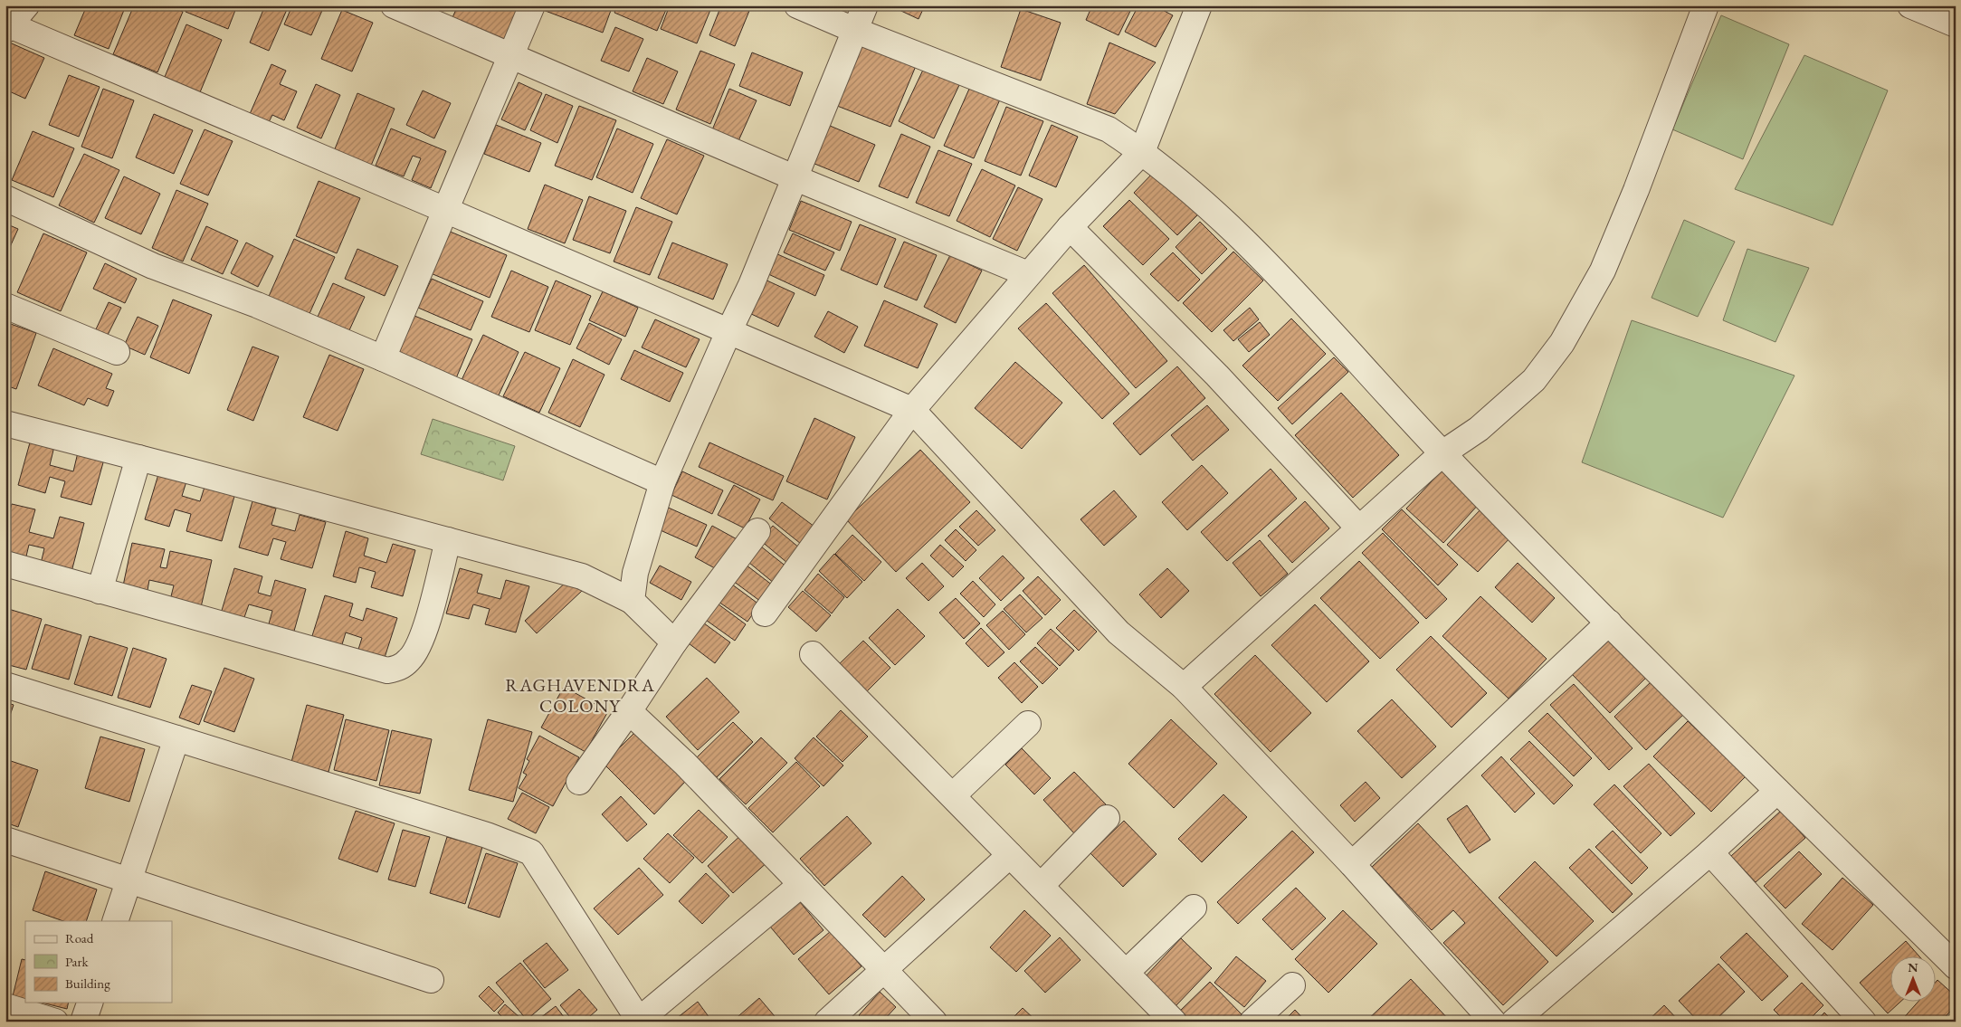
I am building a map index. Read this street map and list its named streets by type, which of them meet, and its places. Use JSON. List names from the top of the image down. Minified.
{"districts":["RAGHAVENDRA COLONY"],"legend":["Road","Park","Building"],"north":"top"}
